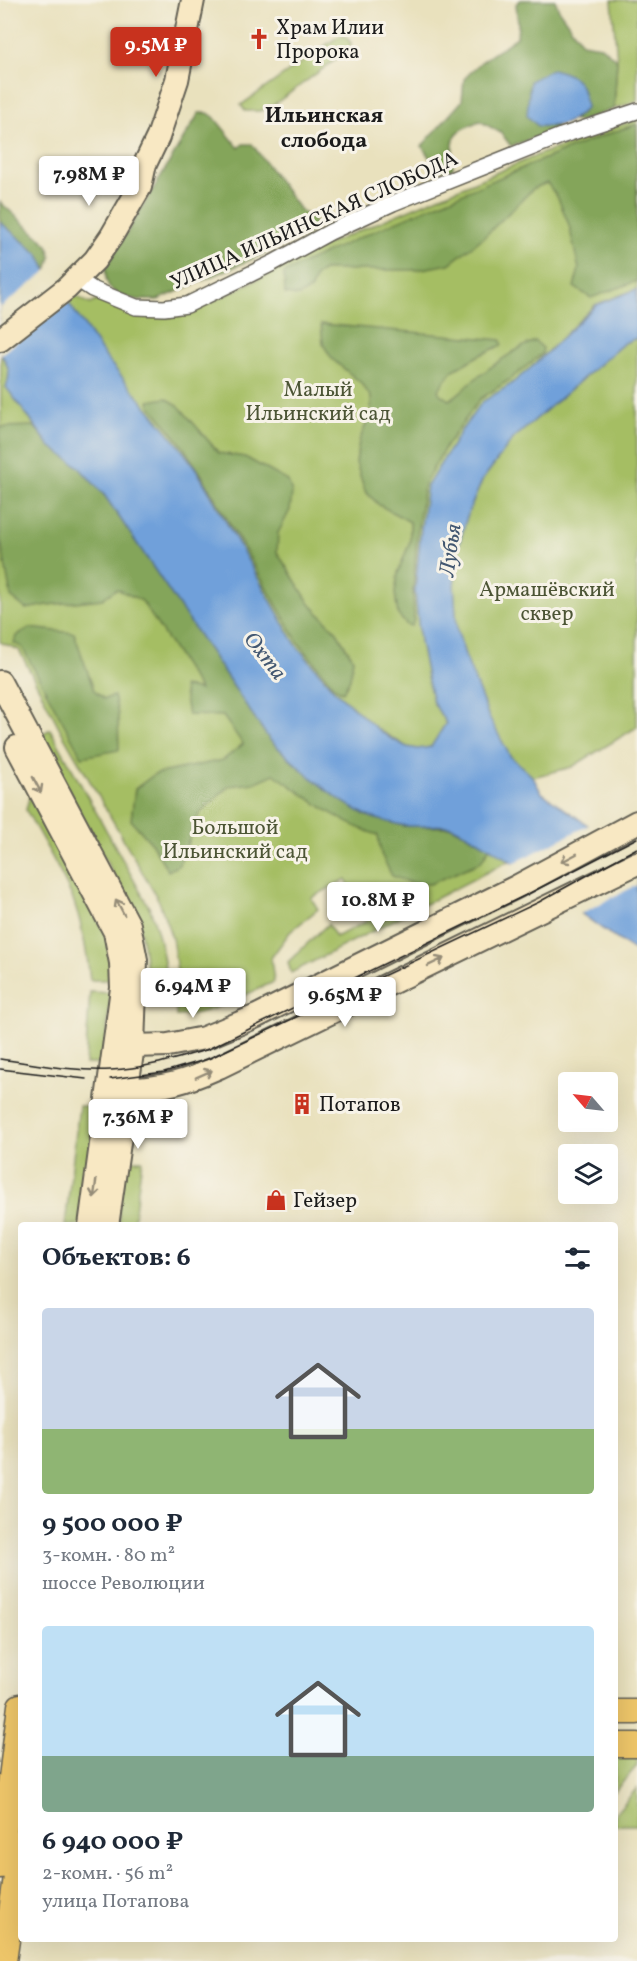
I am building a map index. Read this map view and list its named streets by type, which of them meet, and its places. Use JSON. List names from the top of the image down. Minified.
{"streets":{"street":["УЛИЦА ИЛЬИНСКАЯ СЛОБОДА"]},"districts":["Ильинская слобода"],"water":["Лубья","Охта"],"parks":["Малый Ильинский сад","Армашёвский сквер","Большой Ильинский сад"],"places":{"church":["Храм Илии Пророка"],"building":["Потапов"],"shop":["Гейзер"]},"north":"top left","page":{"price":["9.5M ₽","7.98M ₽","10.8M ₽","6.94M ₽","9.65M ₽","7.36M ₽"],"heading":"Объектов: 6","list":[{"name":"9 500 000 ₽","note":"3-комн. · 80 m² · шоссе Революции"},{"name":"6 940 000 ₽","note":"2-комн. · 56 m² · улица Потапова"}]}}
